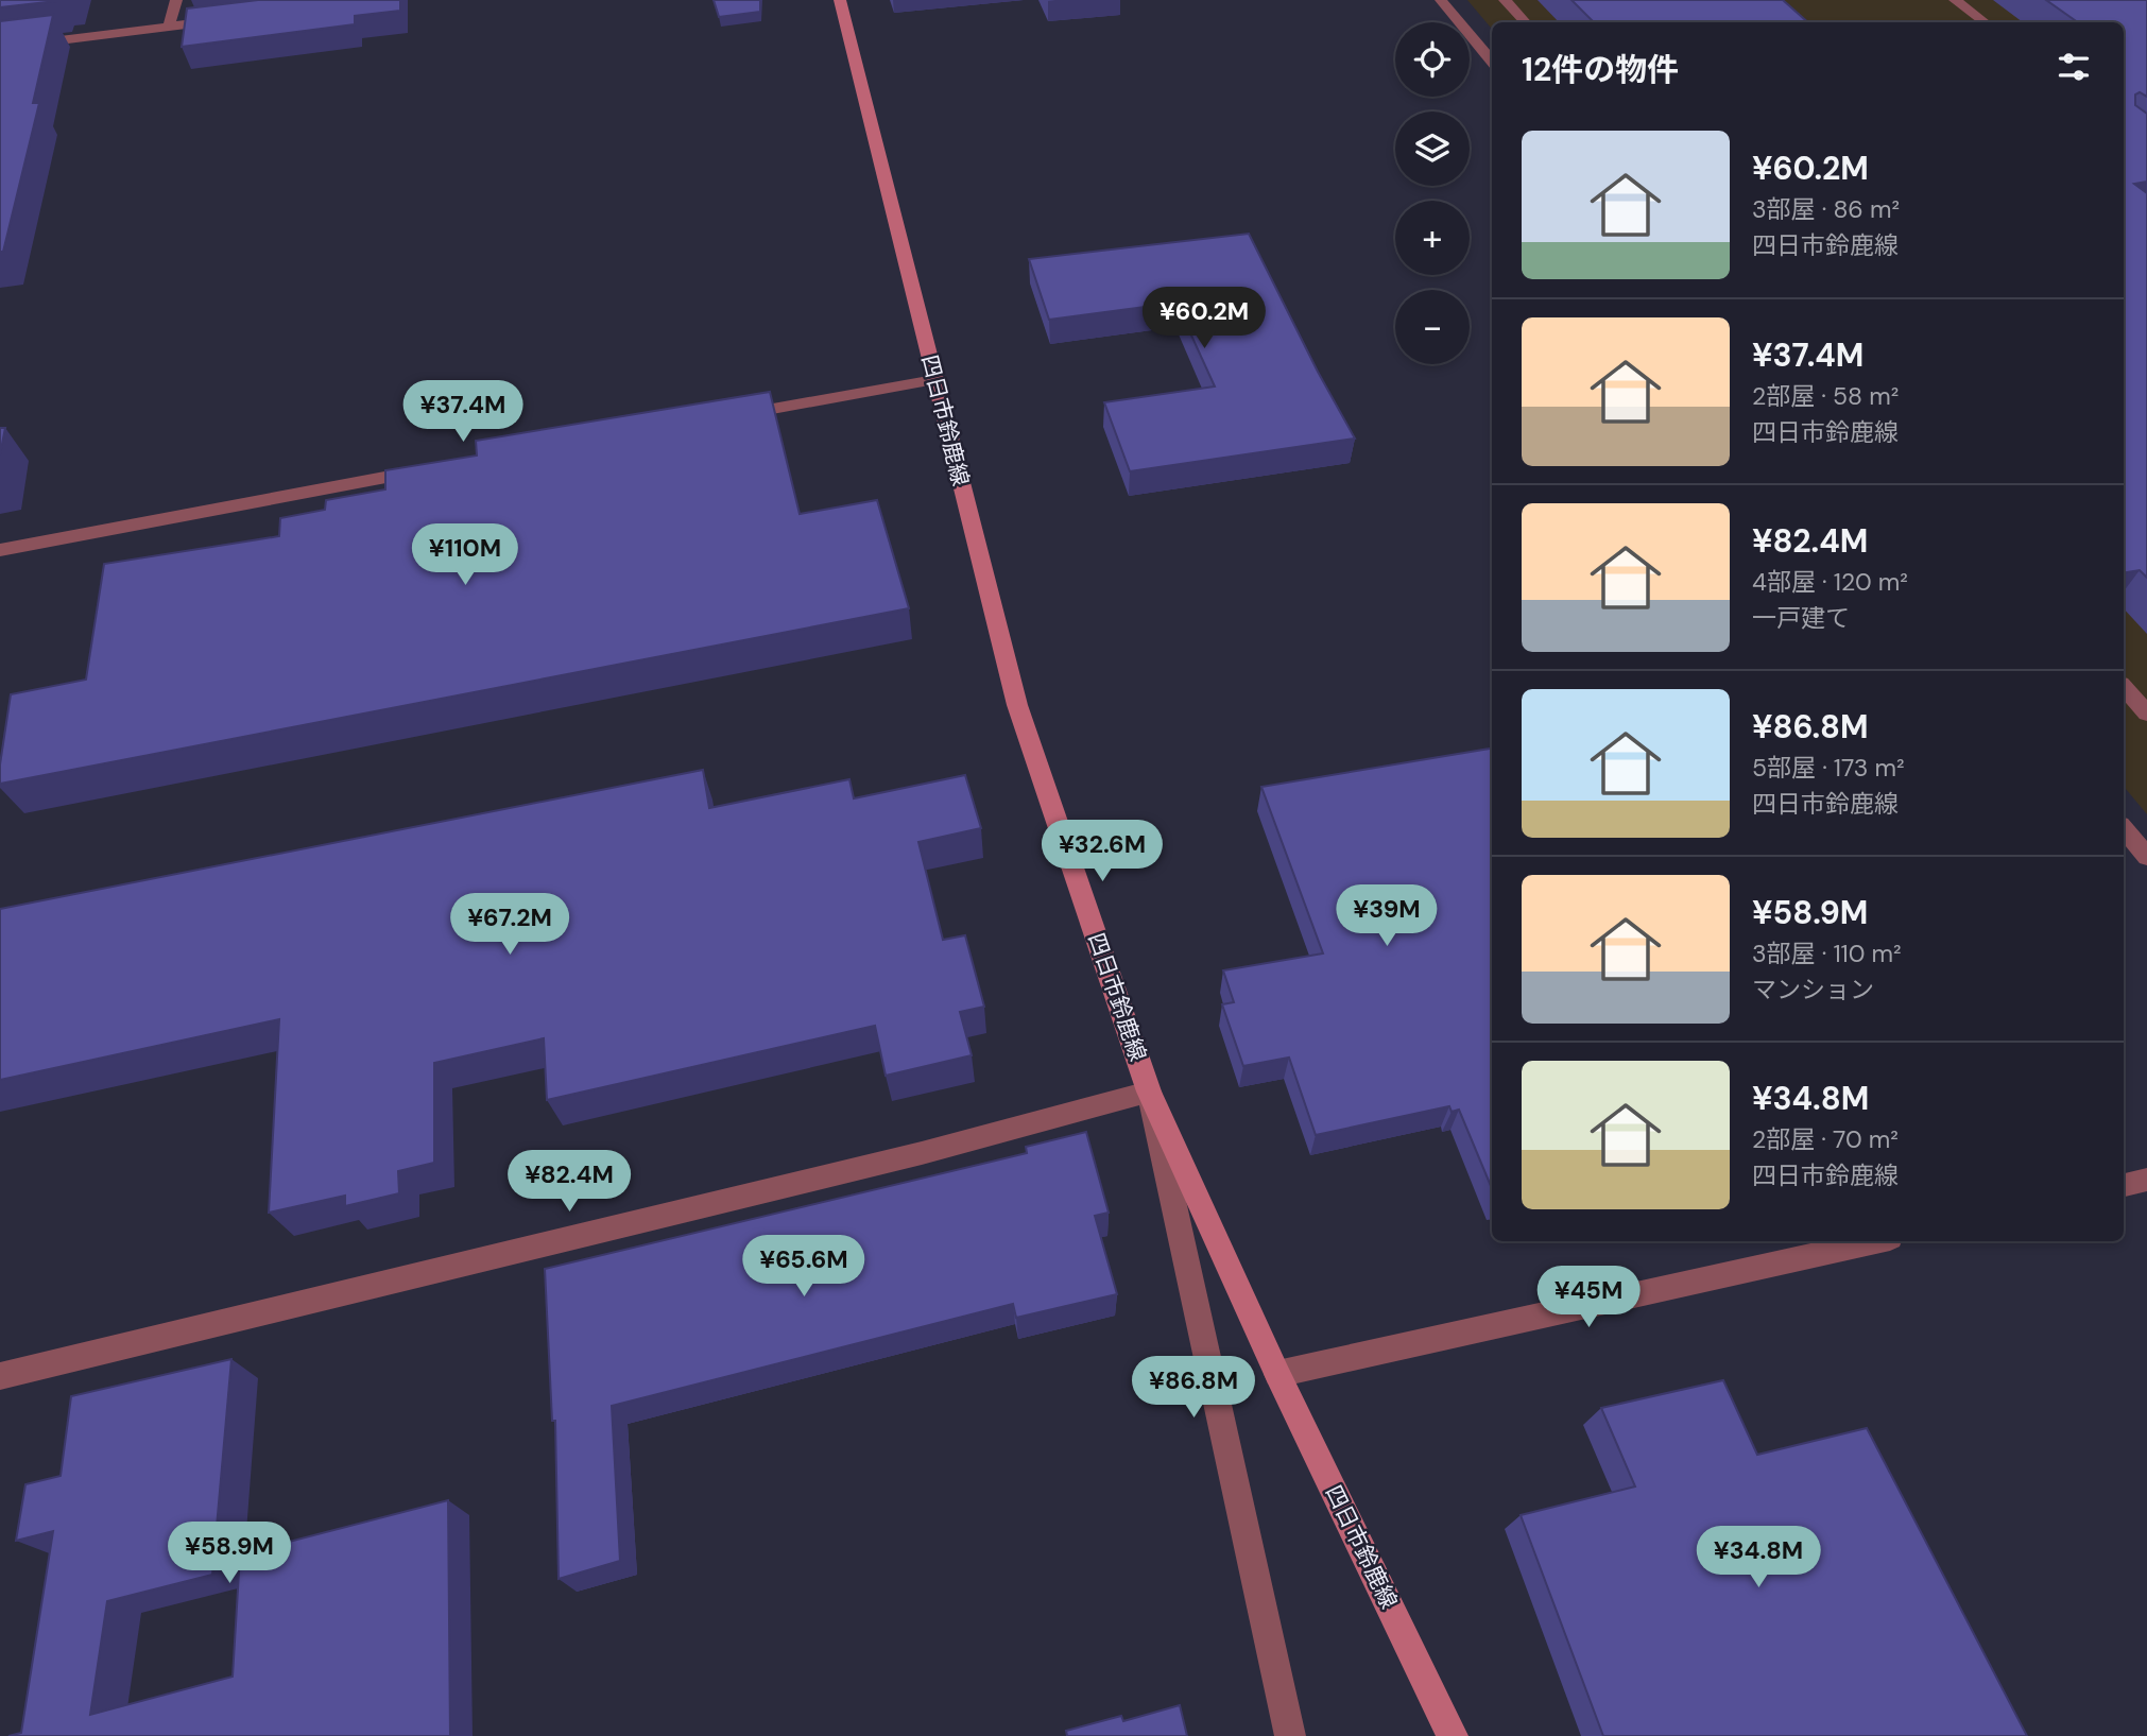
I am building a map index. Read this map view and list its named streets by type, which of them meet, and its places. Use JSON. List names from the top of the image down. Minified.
{"streets":{"main road":["四日市鈴鹿線"]},"page":{"map_buttons":["+","−"],"heading":"12件の物件","list":[{"name":"¥60.2M","note":"3部屋 · 86 m² · 四日市鈴鹿線"},{"name":"¥37.4M","note":"2部屋 · 58 m² · 四日市鈴鹿線"},{"name":"¥82.4M","note":"4部屋 · 120 m² · 一戸建て"},{"name":"¥86.8M","note":"5部屋 · 173 m² · 四日市鈴鹿線"},{"name":"¥58.9M","note":"3部屋 · 110 m² · マンション"},{"name":"¥34.8M","note":"2部屋 · 70 m² · 四日市鈴鹿線"}],"price":["¥60.2M","¥37.4M","¥110M","¥32.6M","¥39M","¥67.2M","¥82.4M","¥65.6M","¥45M","¥86.8M","¥58.9M","¥34.8M"]}}
